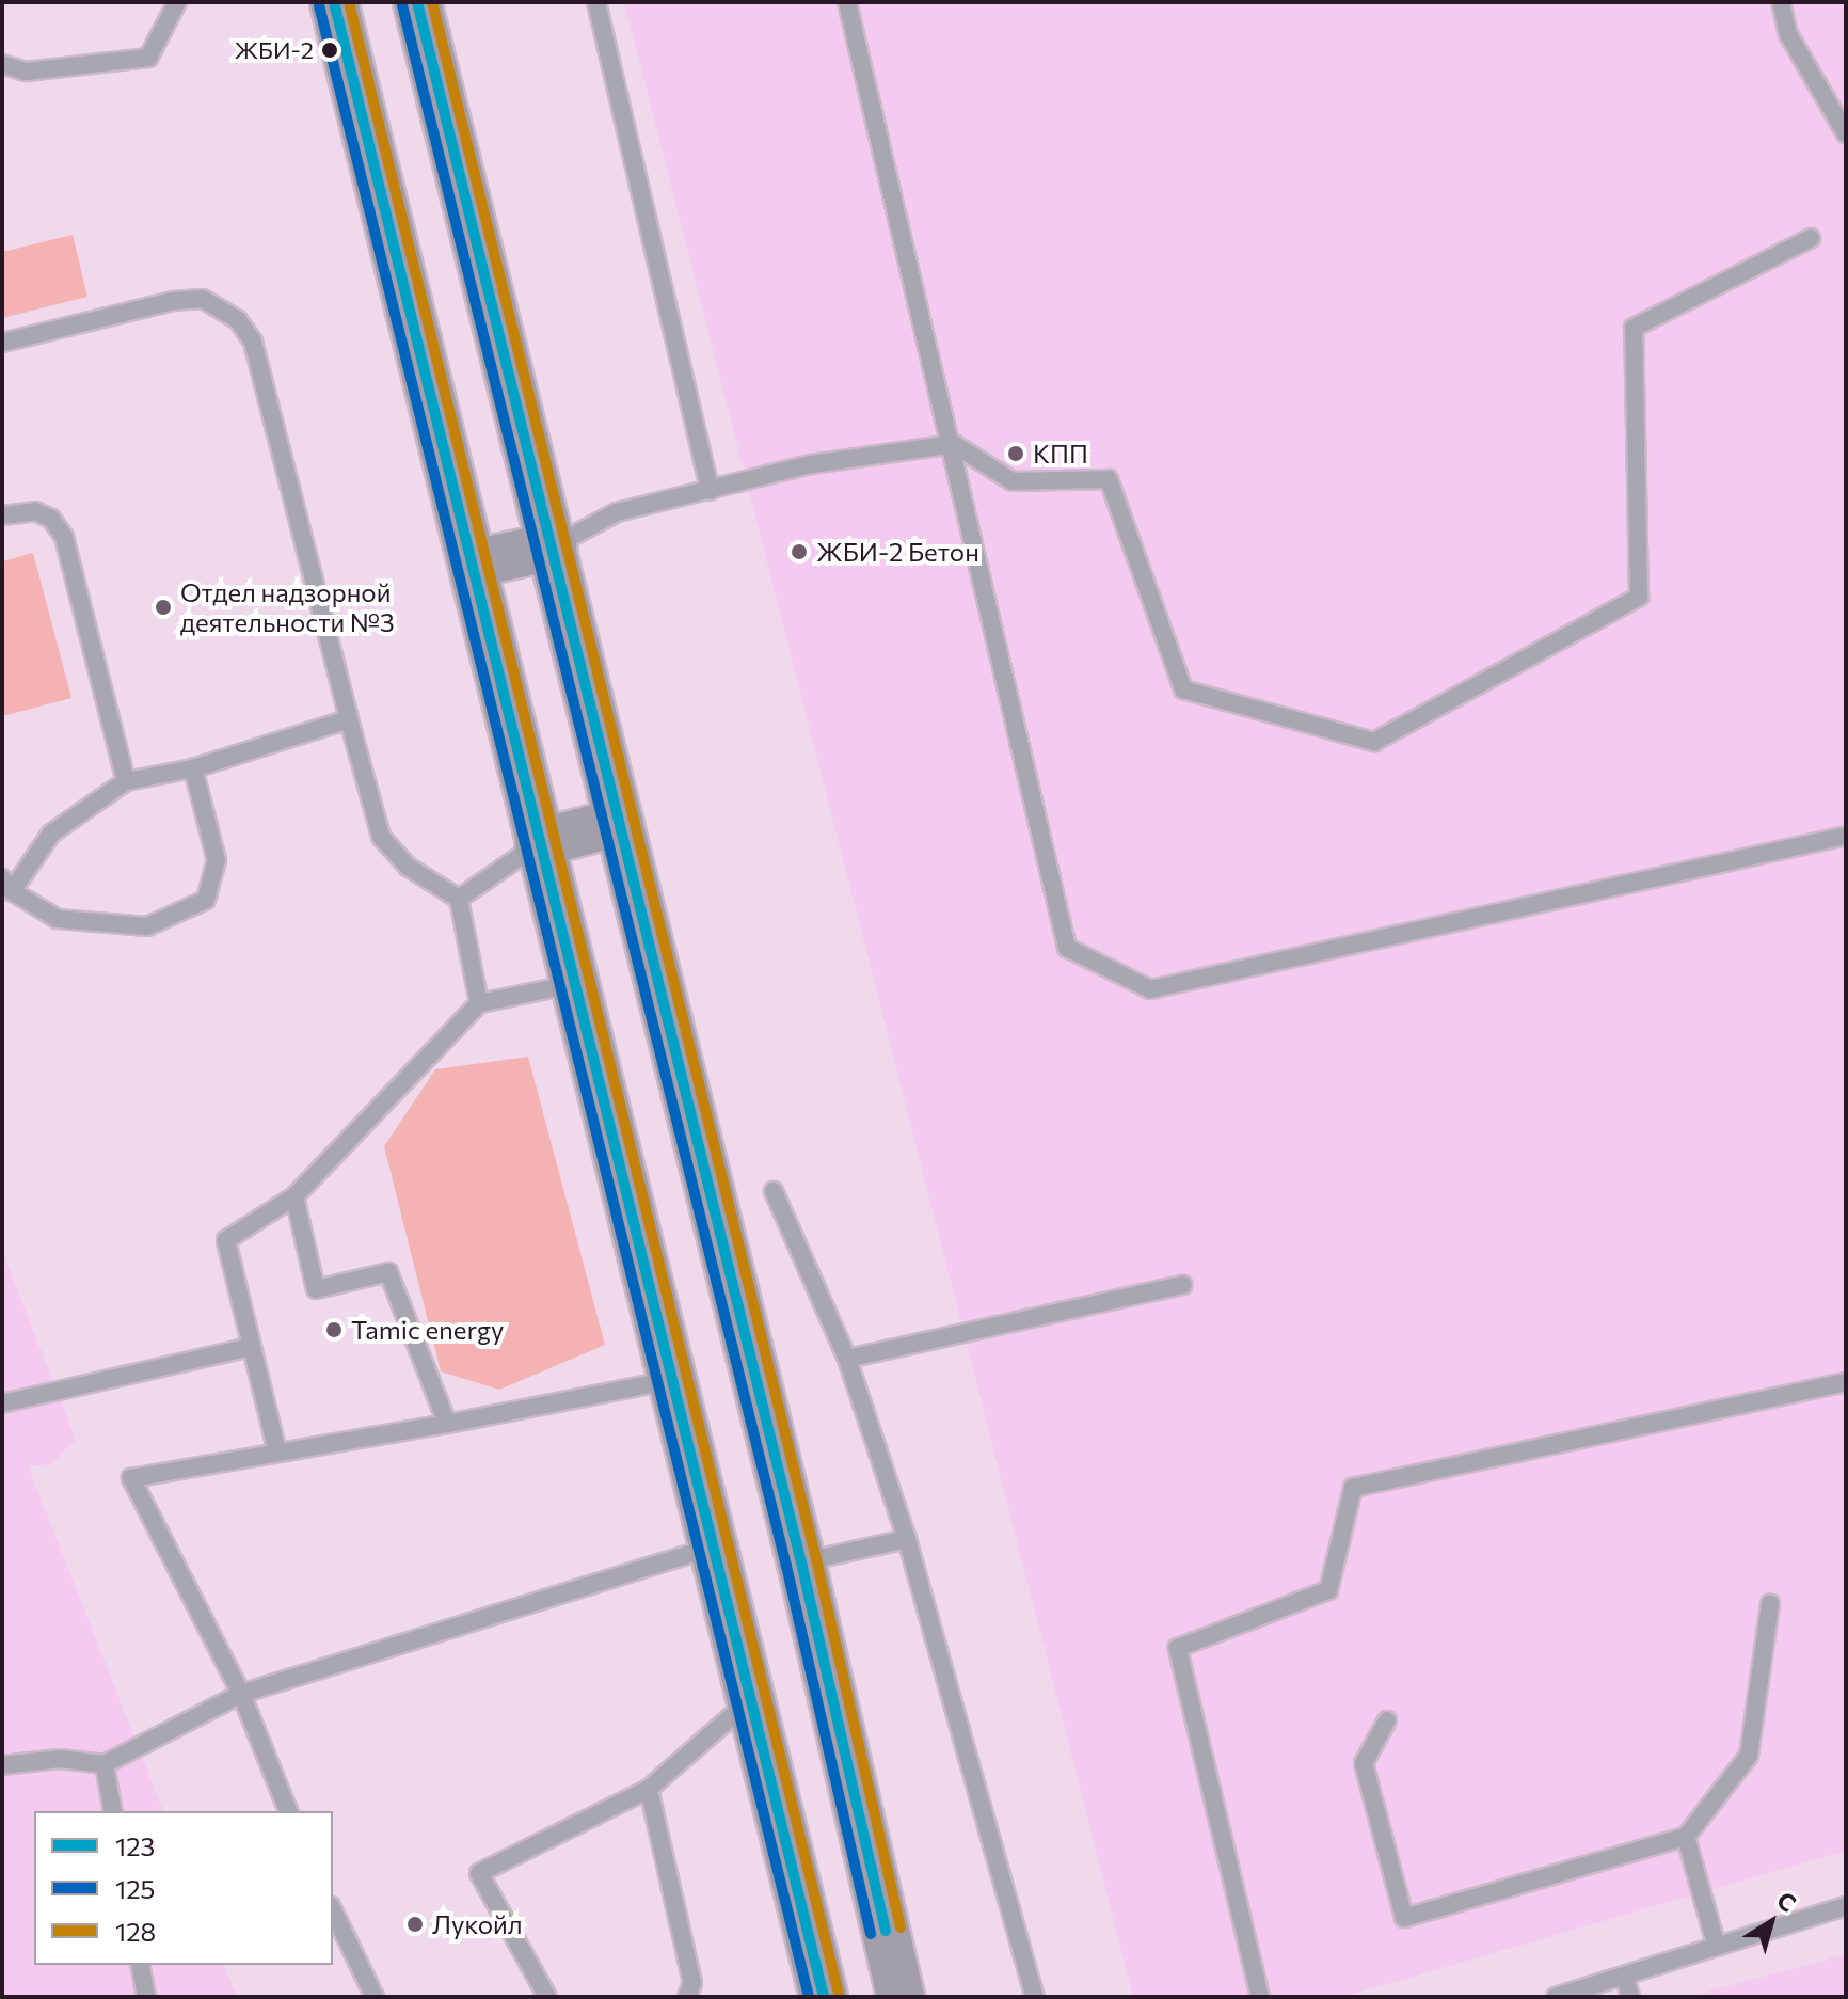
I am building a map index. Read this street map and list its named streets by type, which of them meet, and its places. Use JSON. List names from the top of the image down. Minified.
{"places":["ЖБИ-2","КПП","ЖБИ-2 Бетон","Отдел надзорной деятельности №3","Tamic energy","Лукойл"],"lines":["transit line 123","transit line 128","transit line 125"],"legend":["123","125","128"],"north":"top right"}
